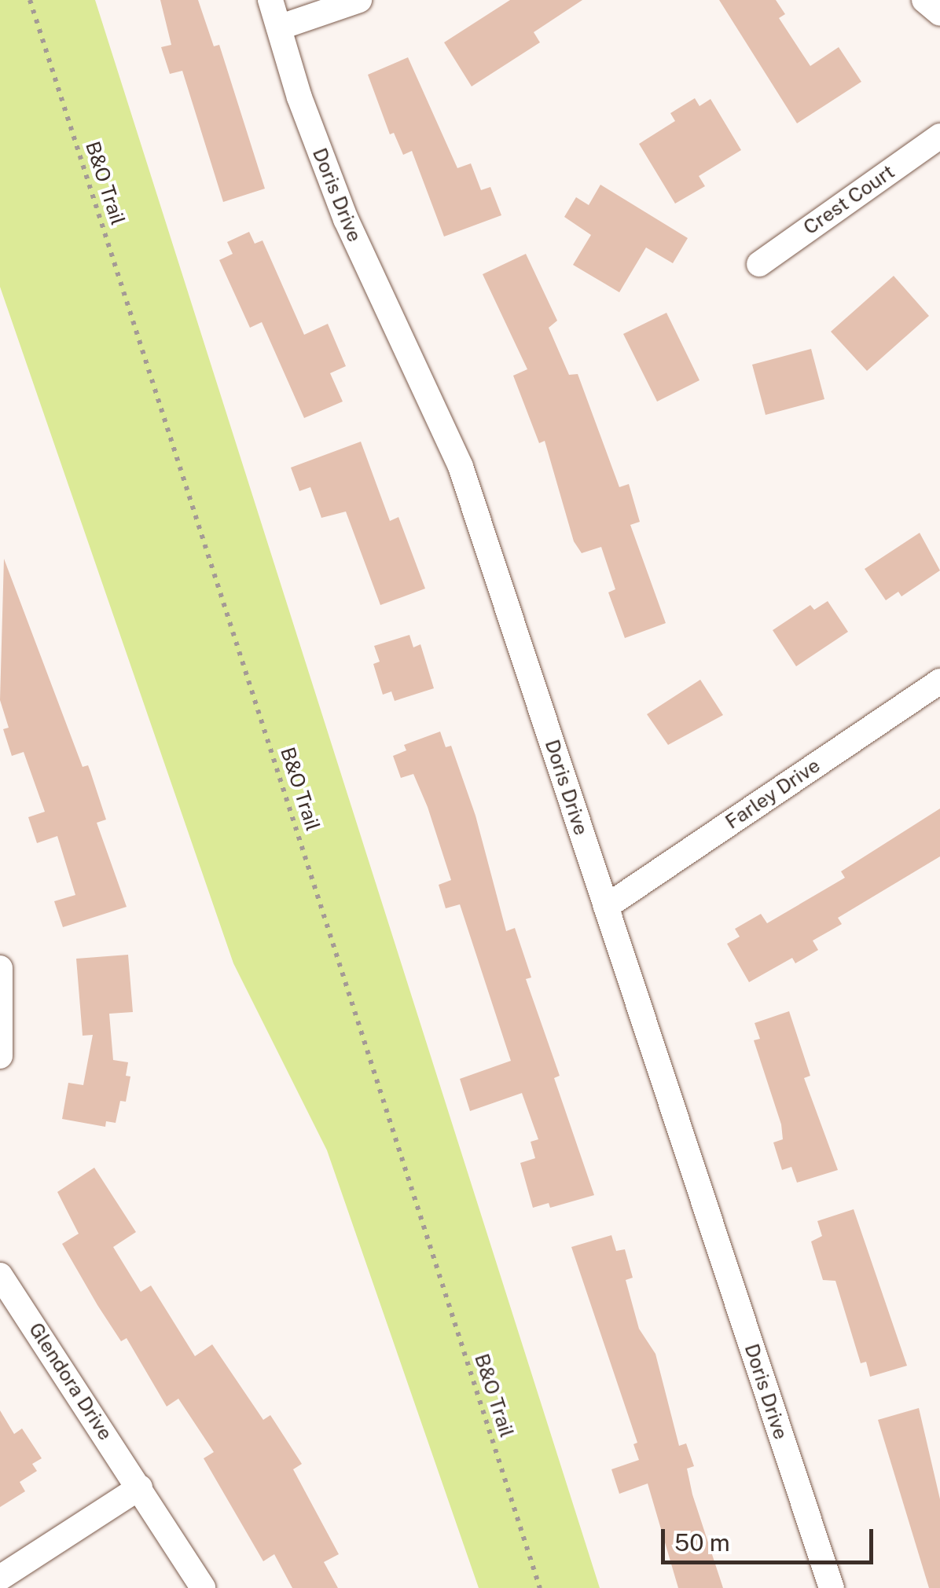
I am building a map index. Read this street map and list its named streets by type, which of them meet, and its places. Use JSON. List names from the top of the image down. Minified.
{"streets":{"street":["Doris Drive","Crest Court","Farley Drive","Glendora Drive"],"path":["B&O Trail"]},"crossings":[["Doris Drive","Farley Drive"]],"scale_bar":"50 m"}
